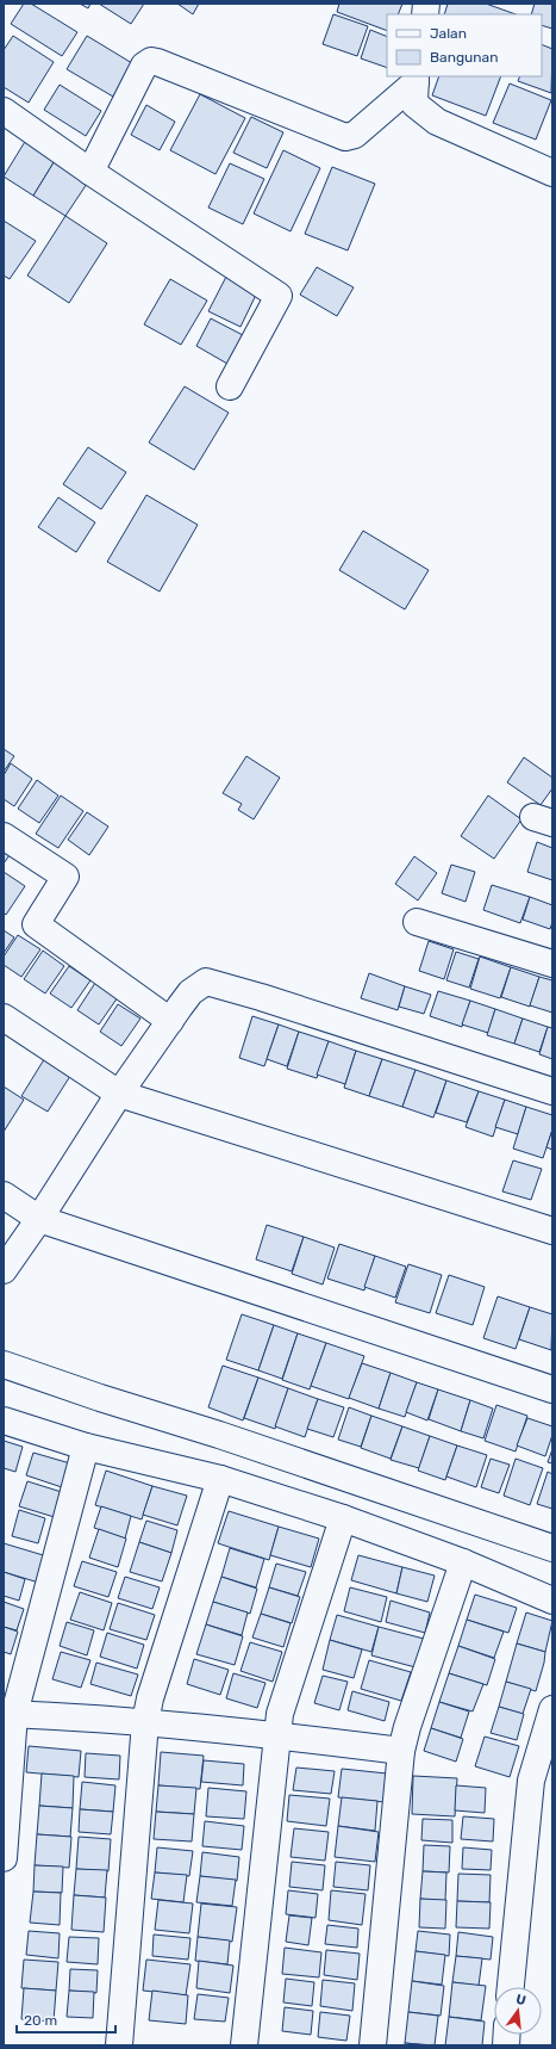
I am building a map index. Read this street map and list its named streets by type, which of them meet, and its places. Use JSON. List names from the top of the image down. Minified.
{"legend":["Jalan","Bangunan"],"scale_bar":"20 m","north":"top"}
